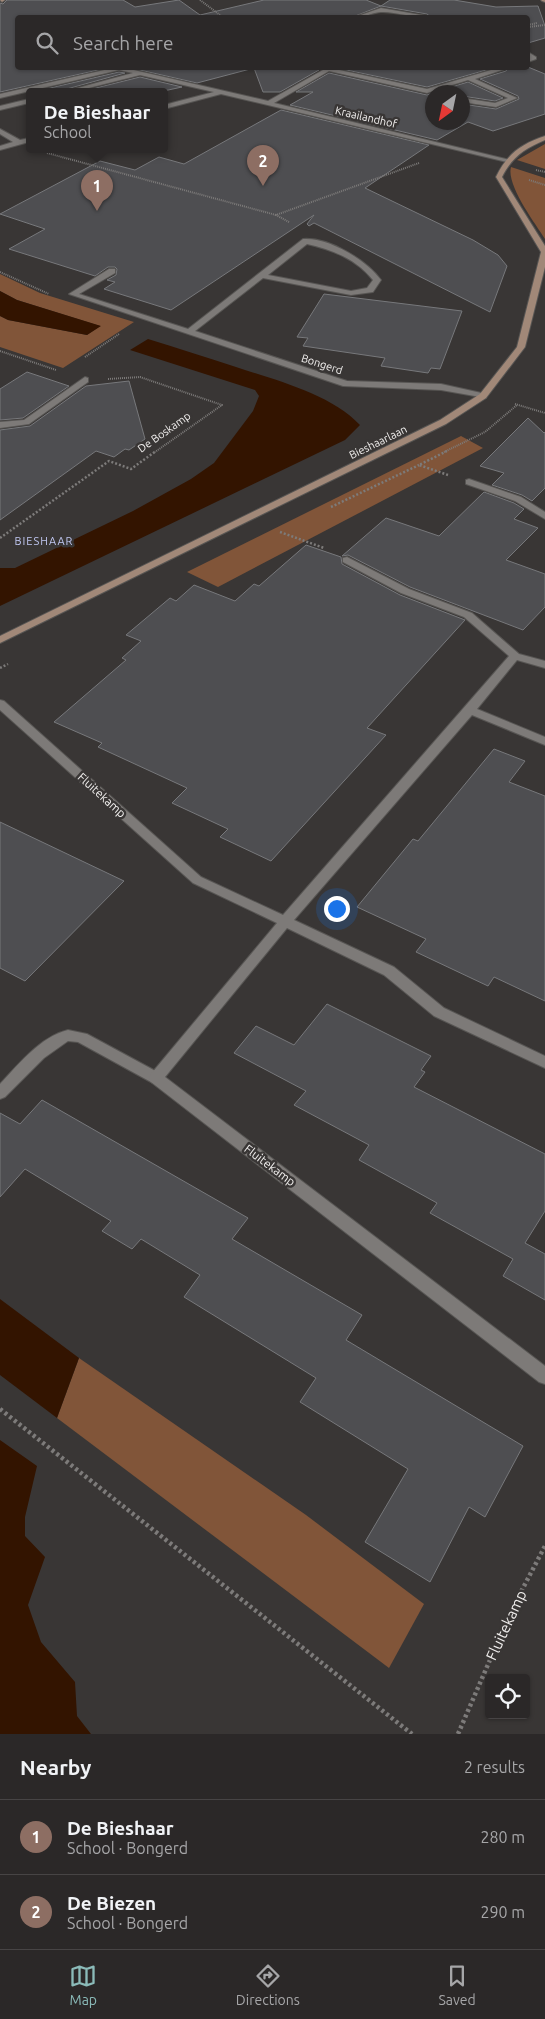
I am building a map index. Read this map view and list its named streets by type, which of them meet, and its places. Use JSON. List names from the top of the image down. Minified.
{"streets":{"street":["Kraailandhof","Bongerd","Bieshaarlaan","Fluitekamp"],"path":["De Boskamp"]},"crossings":[["Kraailandhof","Bieshaarlaan"],["Bongerd","Bieshaarlaan"]],"districts":["BIESHAAR"],"north":"bottom left","page":{"search":"Search here","popup":["De Bieshaar","School"],"pins":["2","1"],"heading":["Nearby","2 results"],"list":[{"mark":"1","name":"De Bieshaar","note":"School · Bongerd","value":"280 m"},{"mark":"2","name":"De Biezen","note":"School · Bongerd","value":"290 m"}],"nav":["Map","Directions","Saved"]}}
